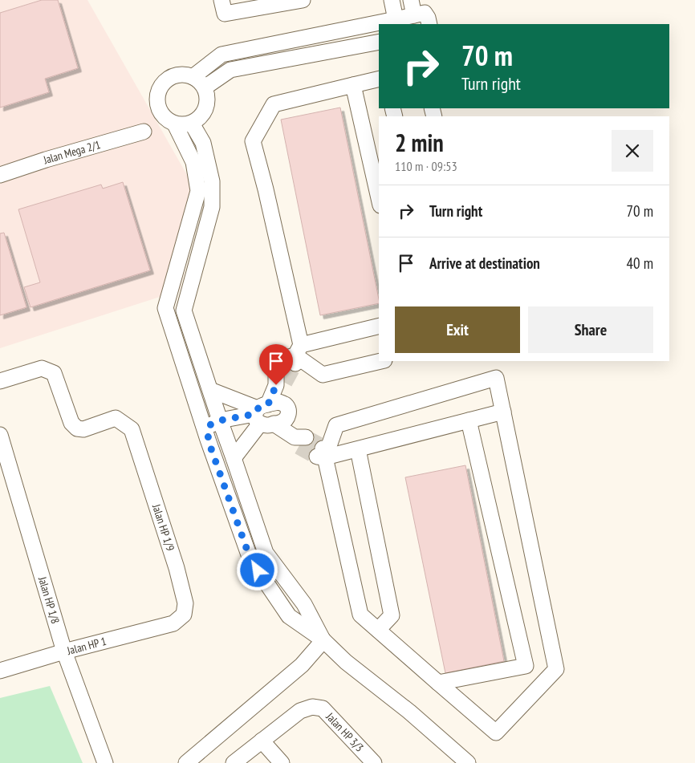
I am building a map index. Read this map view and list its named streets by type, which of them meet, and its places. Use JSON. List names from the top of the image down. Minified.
{"streets":{"street":["Jalan Mega 2/1","Jalan HP 1/9","Jalan HP 1/8","Jalan HP 1","Jalan HP 3/3"]},"crossings":[["Jalan HP 1/9","Jalan HP 1"],["Jalan HP 1/8","Jalan HP 1"]],"page":{"turn":["70 m","Turn right"],"heading":["2 min","110 m · 09:53"],"list":[{"name":"Turn right","value":"70 m"},{"name":"Arrive at destination","value":"40 m"}],"buttons":["Exit","Share"]}}
